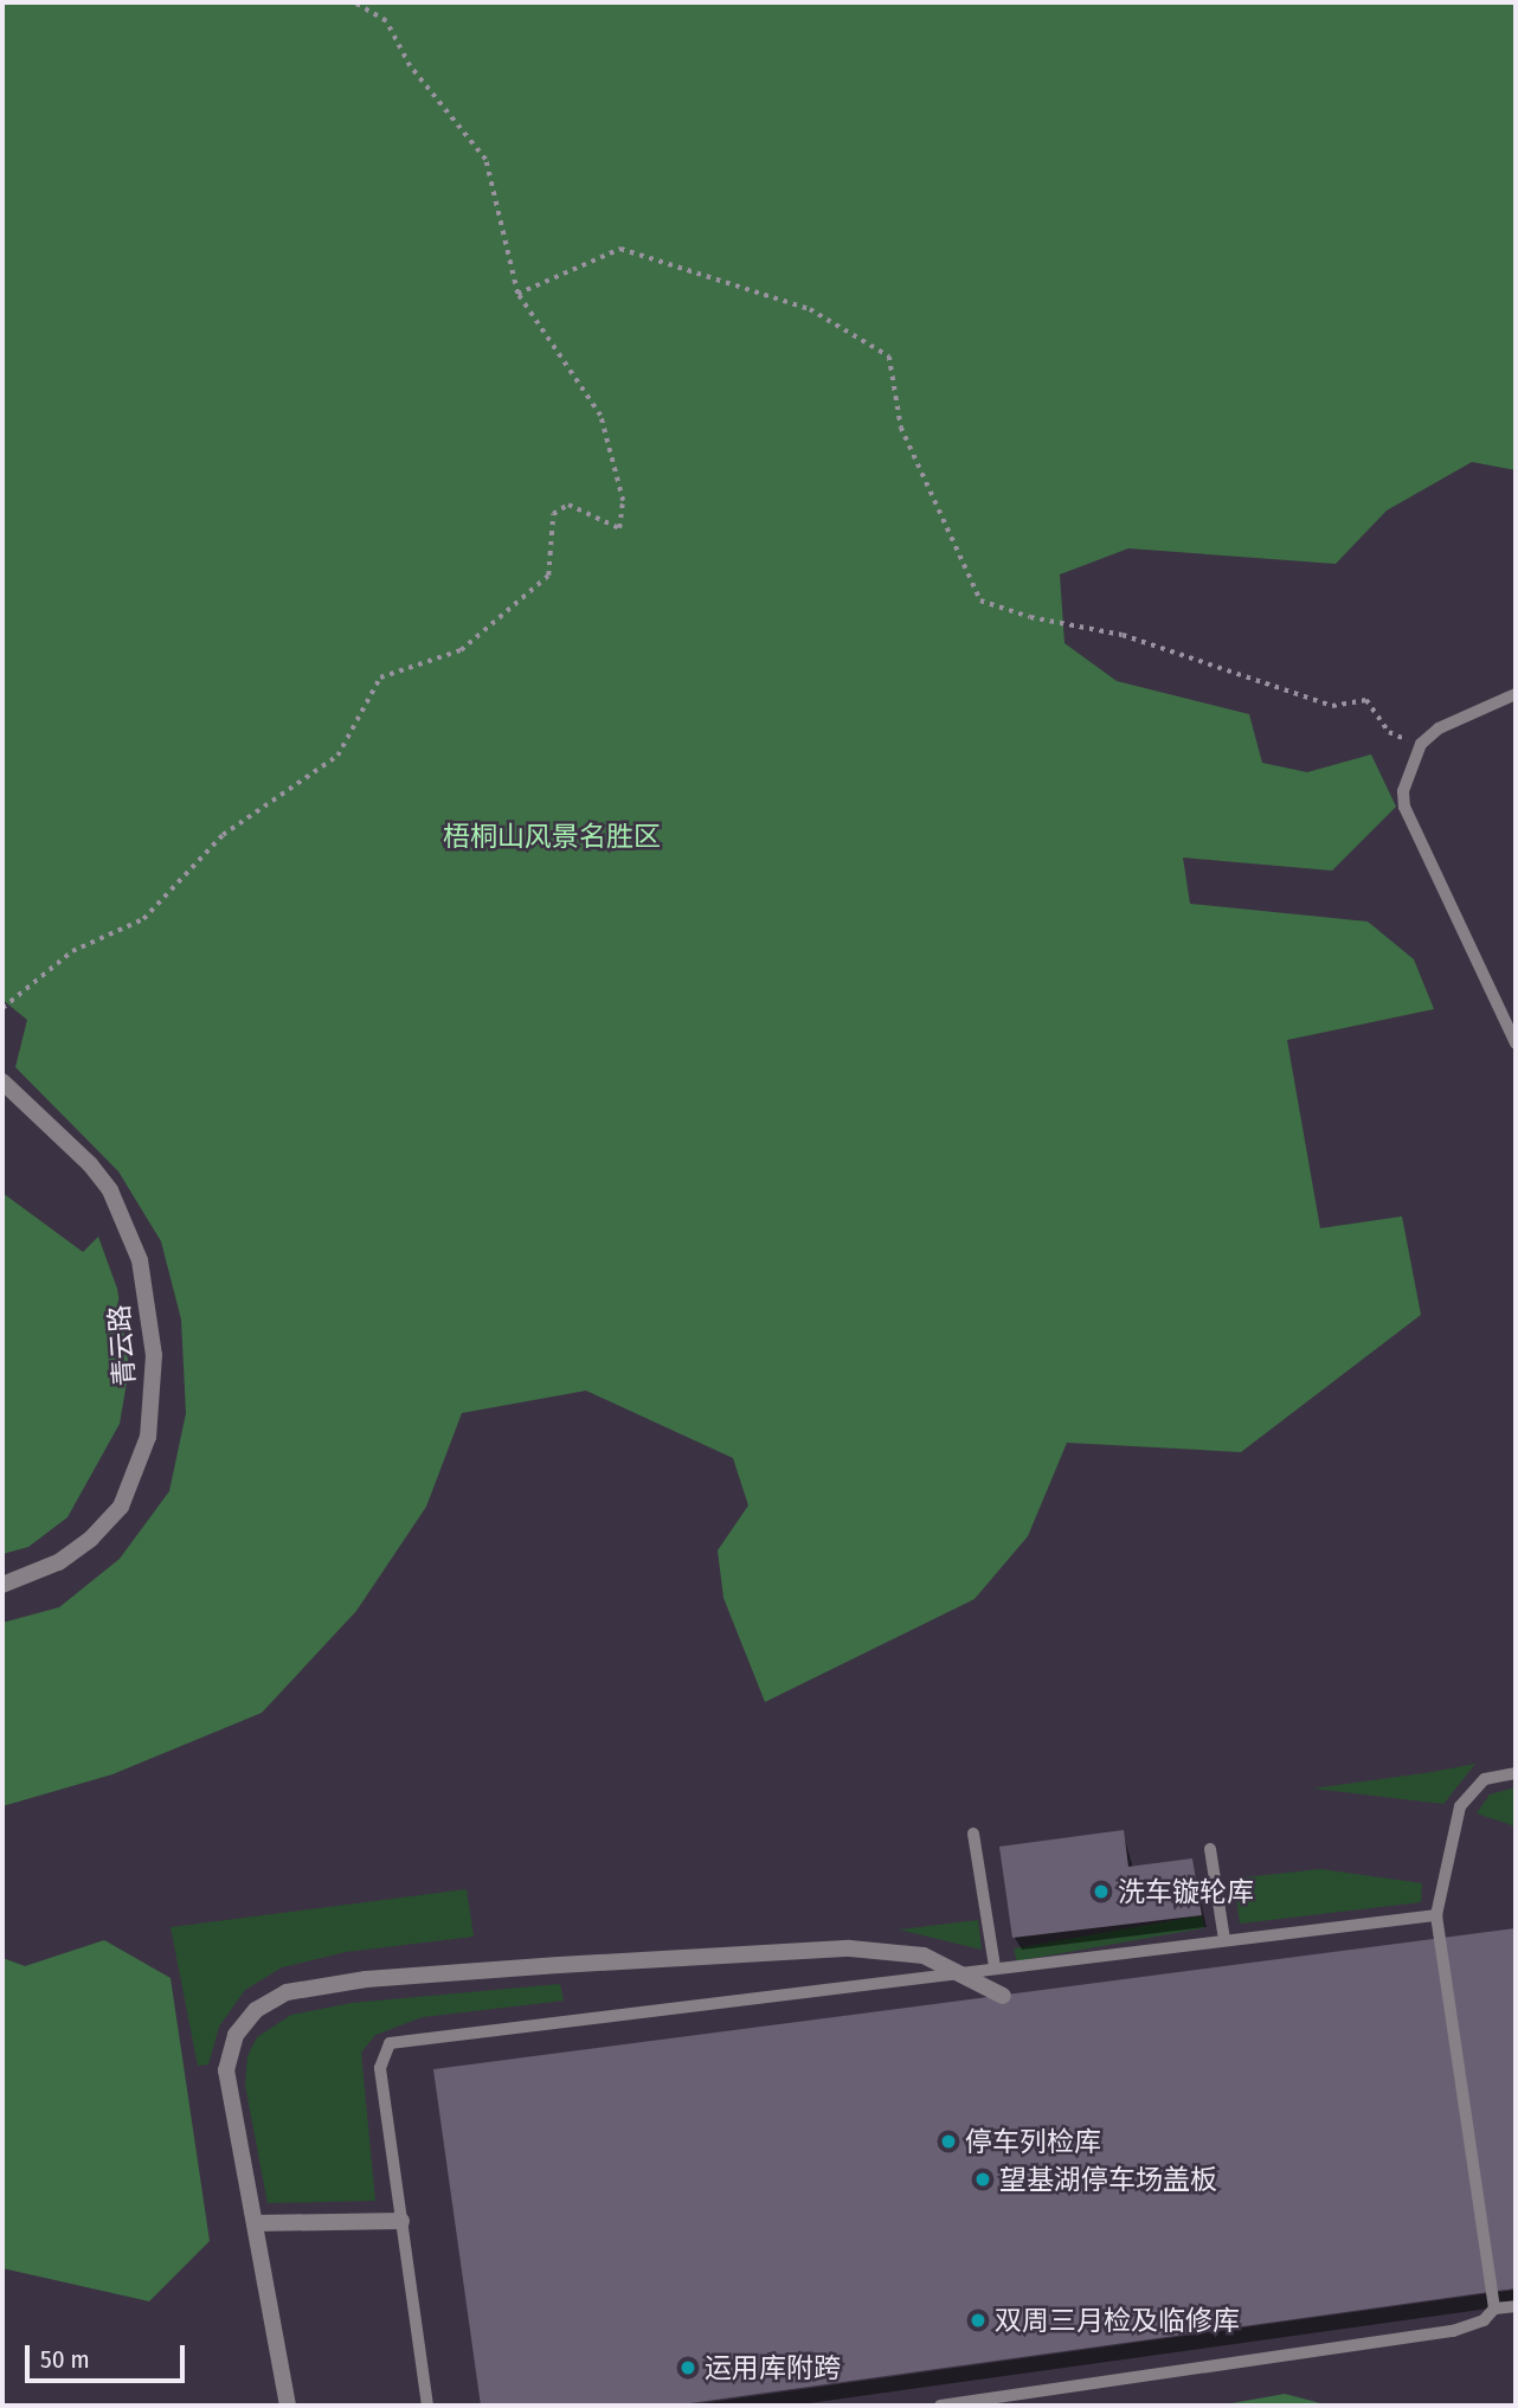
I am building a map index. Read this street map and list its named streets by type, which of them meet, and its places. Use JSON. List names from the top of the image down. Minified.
{"streets":{"street":["青云路"]},"parks":["梧桐山风景名胜区"],"places":["洗车镟轮库","停车列检库","望基湖停车场盖板","双周三月检及临修库","运用库附跨"],"scale_bar":"50 m"}
